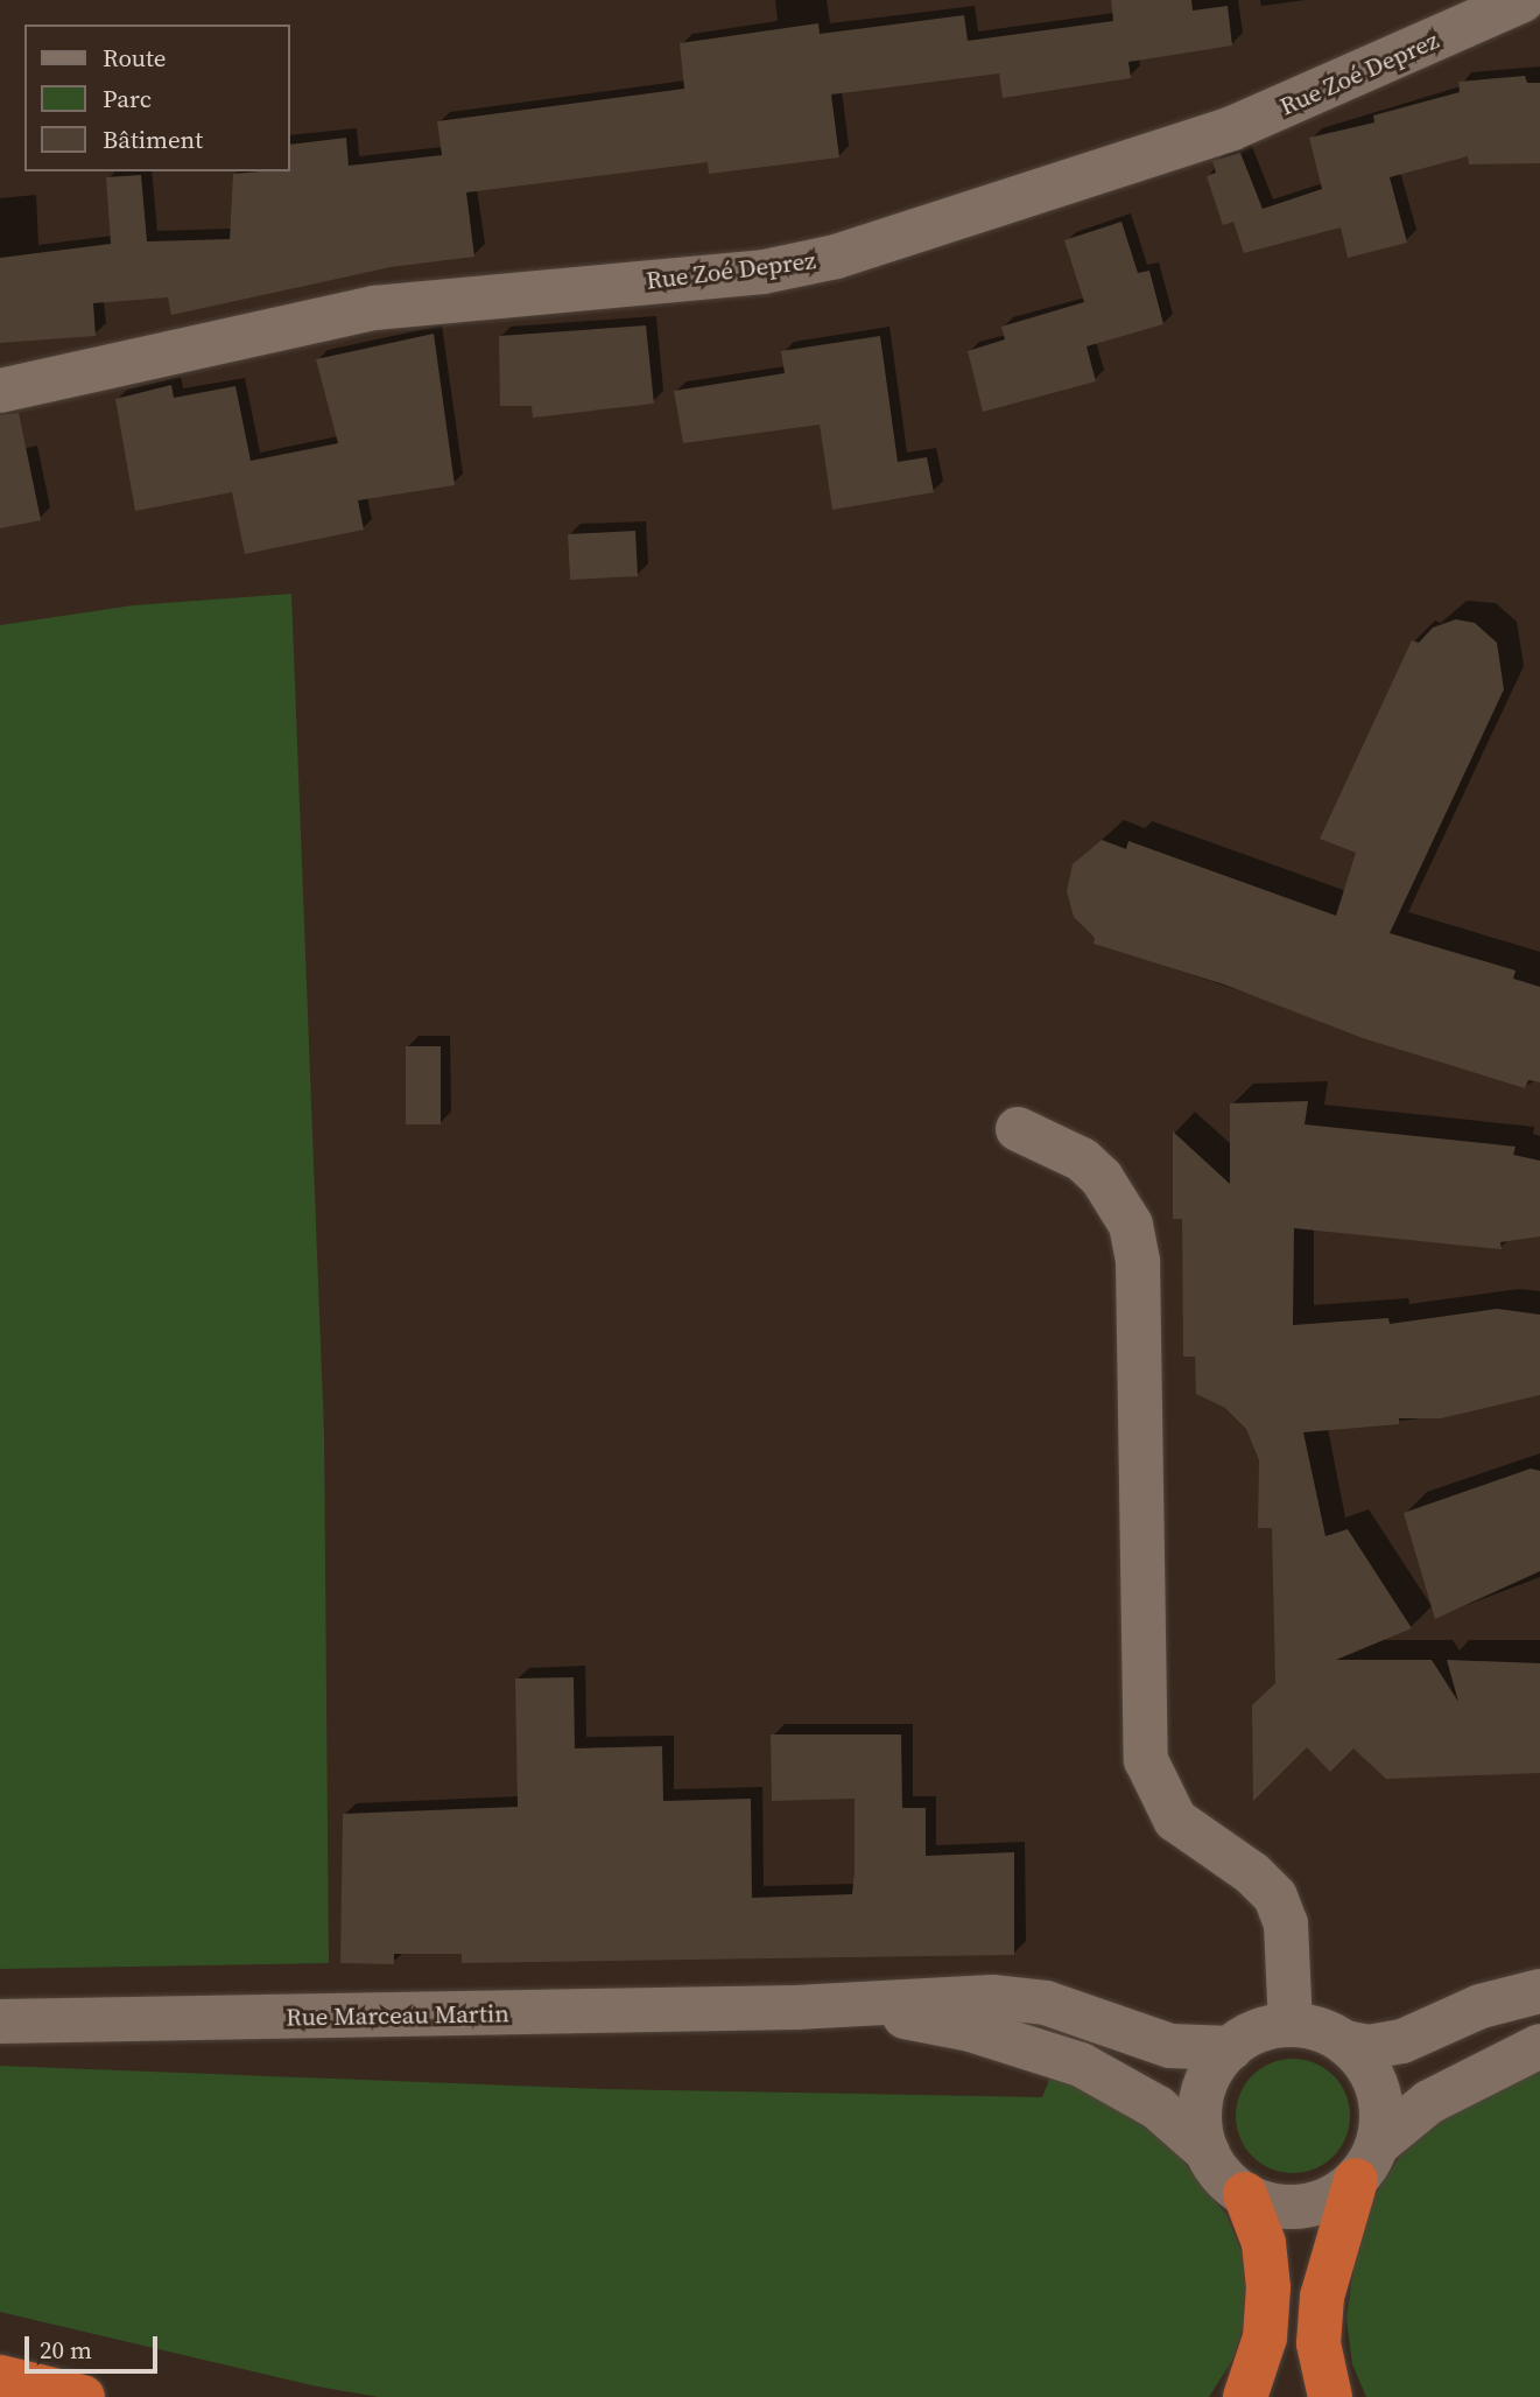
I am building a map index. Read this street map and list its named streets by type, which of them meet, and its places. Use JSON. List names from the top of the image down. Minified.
{"streets":{"street":["Rue Zoé Deprez","Rue Marceau Martin"]},"legend":["Route","Parc","Bâtiment"],"scale_bar":"20 m"}
